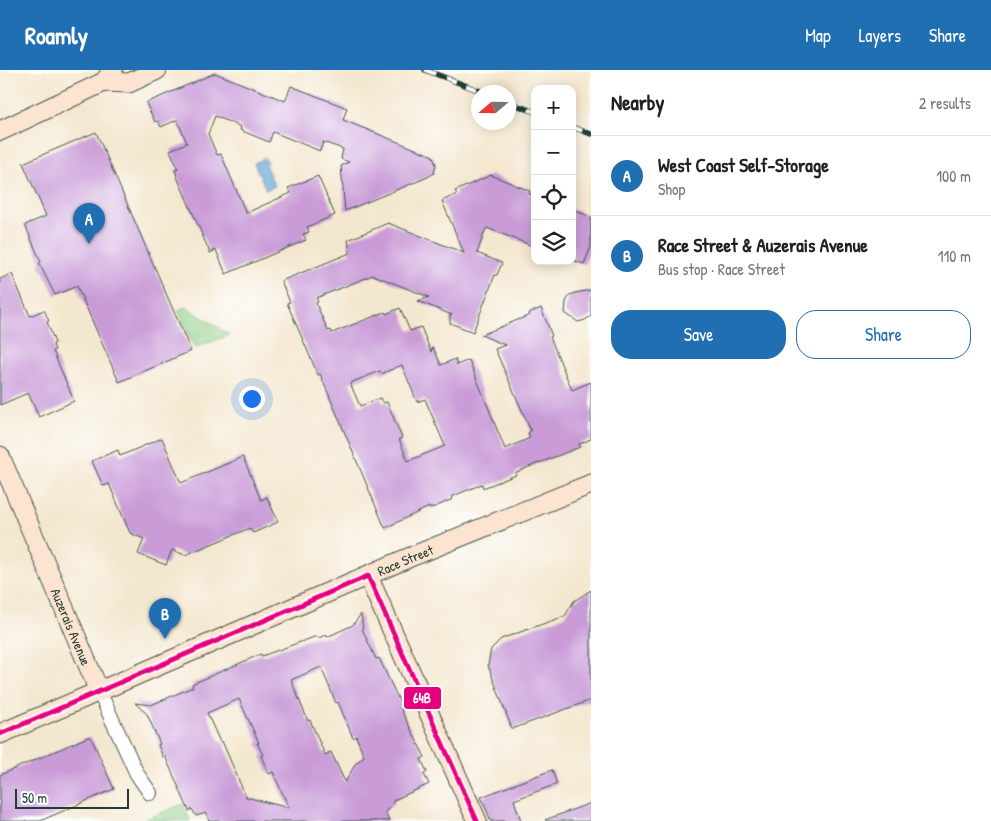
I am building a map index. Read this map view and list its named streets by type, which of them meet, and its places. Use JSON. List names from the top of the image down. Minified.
{"streets":{"main road":["Race Street","Auzerais Avenue"]},"crossings":[["Race Street","Auzerais Avenue"]],"lines":["transit line 64B"],"scale_bar":"50 m","north":"left","page":{"header":"Roamly","nav":["Map","Layers","Share"],"heading":["Nearby","2 results"],"map_buttons":["+","−"],"list":[{"mark":"A","name":"West Coast Self-Storage","note":"Shop","value":"100 m"},{"mark":"B","name":"Race Street & Auzerais Avenue","note":"Bus stop · Race Street","value":"110 m"}],"pins":["A","B"],"buttons":["Save","Share"],"scale":"50 m"}}
